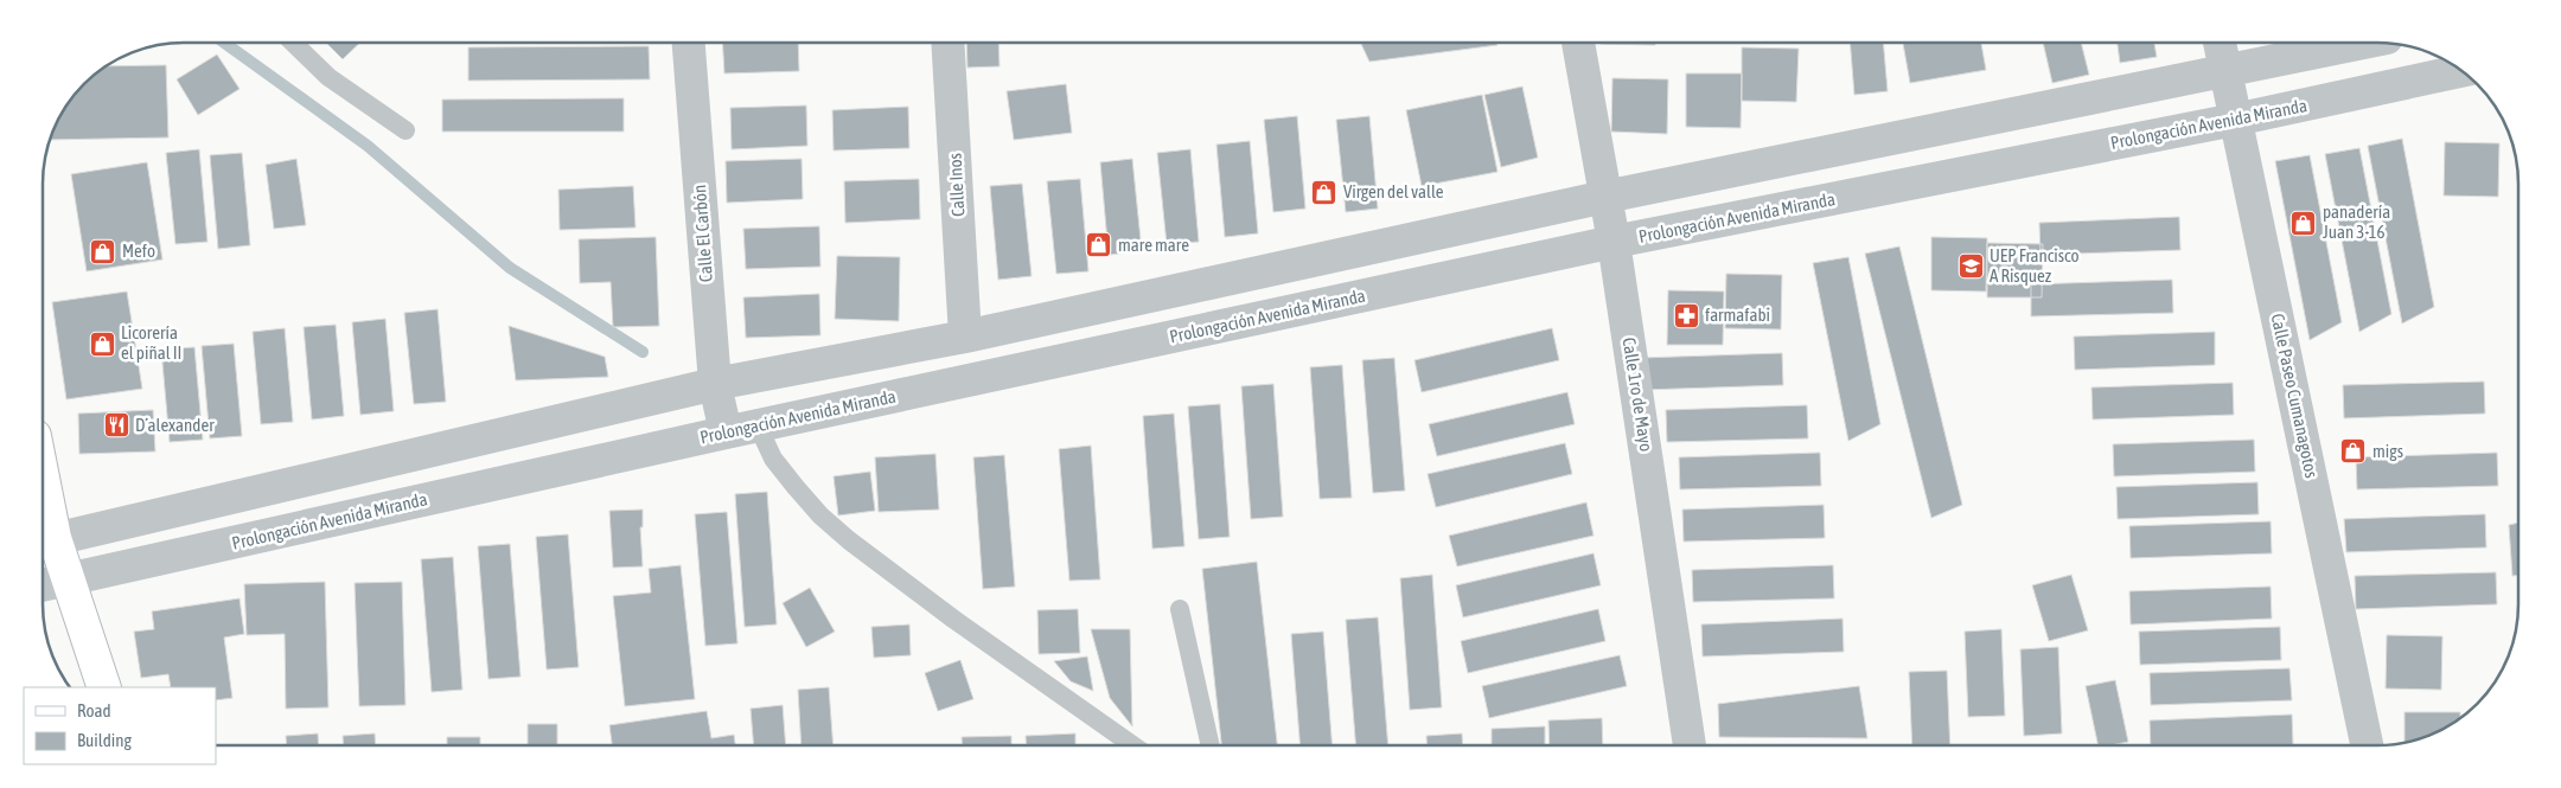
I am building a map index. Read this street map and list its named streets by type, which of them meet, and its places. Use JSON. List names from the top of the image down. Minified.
{"streets":{"street":["Prolongación Avenida Miranda","Calle Inos","Calle El Carbón","Calle 1ro de Mayo","Calle Paseo Cumanagotos"]},"crossings":[["Prolongación Avenida Miranda","Calle El Carbón"],["Prolongación Avenida Miranda","Calle 1ro de Mayo"],["Prolongación Avenida Miranda","Calle Paseo Cumanagotos"]],"places":{"shop":["Virgen del valle","panadería Juan 3-16","mare mare","Mefo","Licorería el piñal II","migs"],"school or university":["UEP Francisco A Risquez"],"pharmacy":["farmafabi"],"restaurant":["D´alexander"]},"legend":["Road","Building"]}
